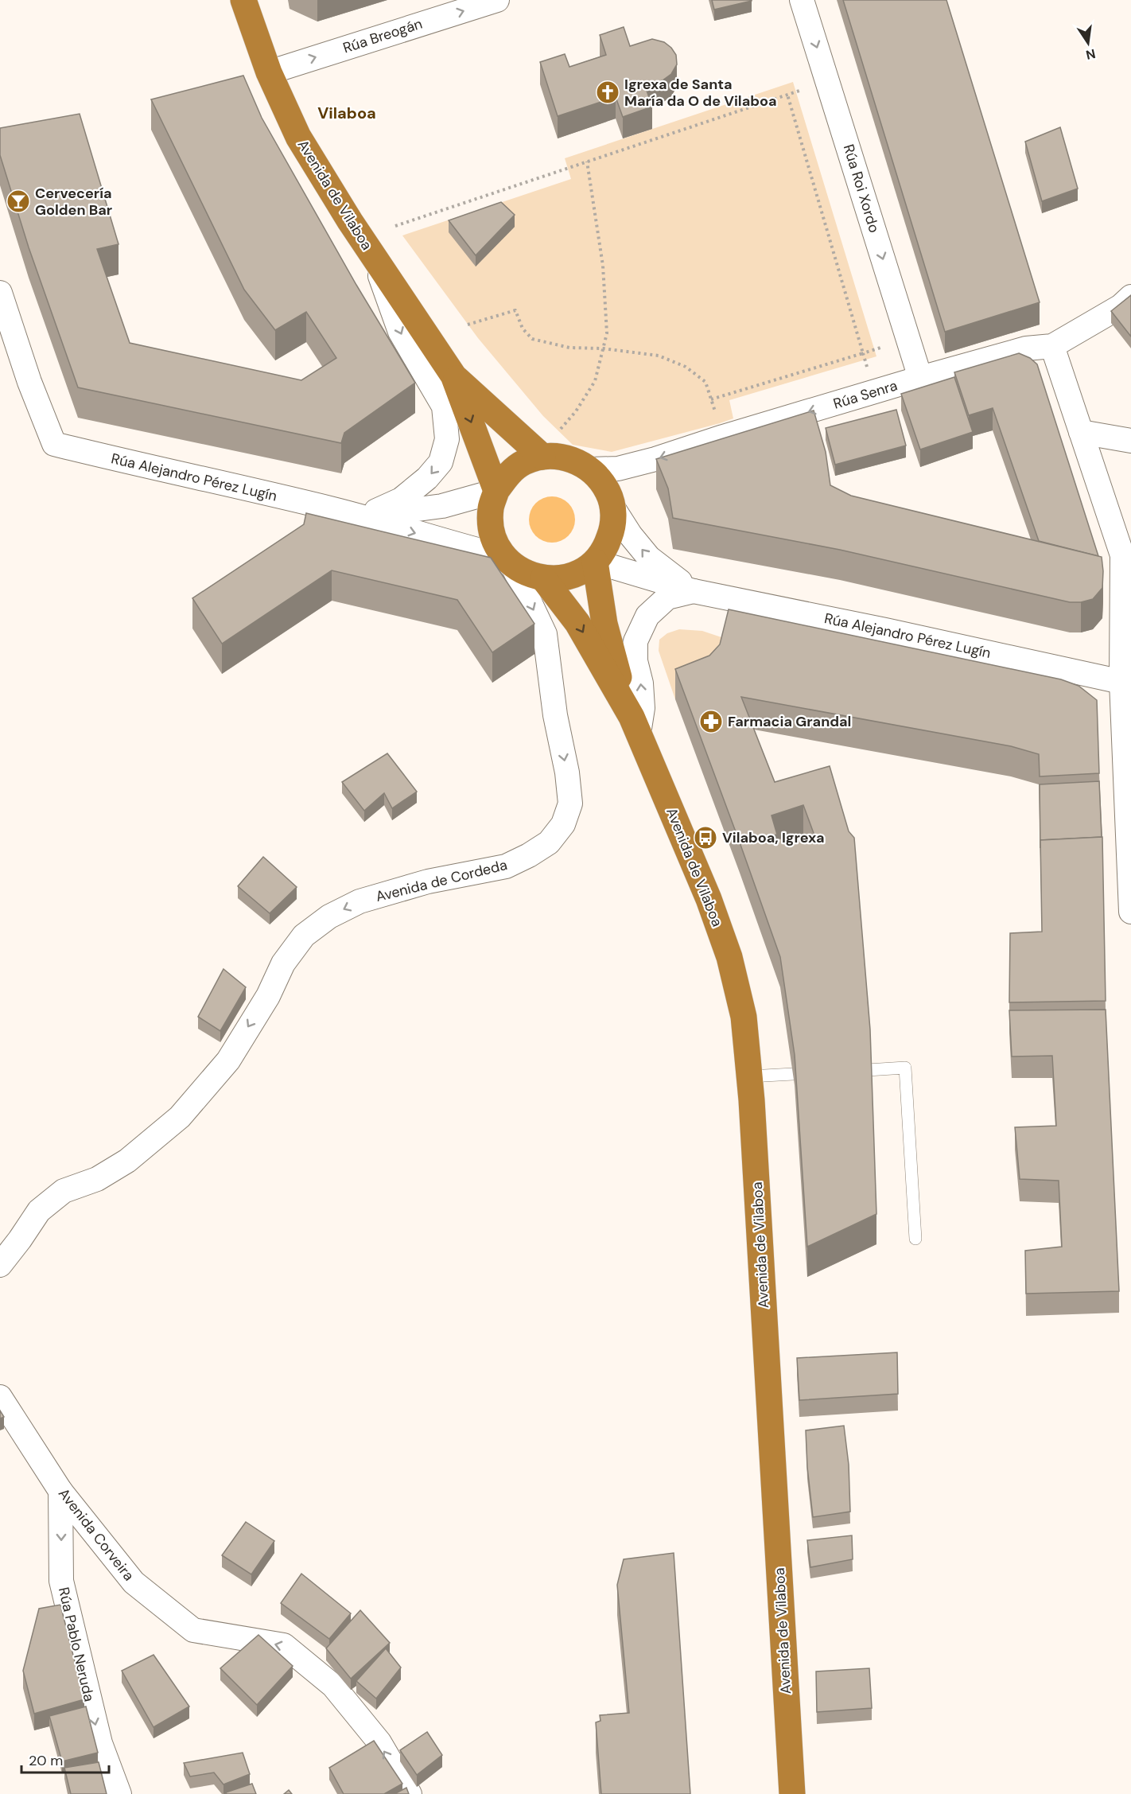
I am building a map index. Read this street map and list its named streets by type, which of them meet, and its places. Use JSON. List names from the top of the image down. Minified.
{"streets":{"highway":["Avenida de Vilaboa"],"street":["Rúa Breogán","Rúa Roi Xordo","Rúa Senra","Rúa Alejandro Pérez Lugín","Avenida de Cordeda","Avenida Corveira","Rúa Pablo Neruda"]},"crossings":[["Rúa Breogán","Avenida de Vilaboa"],["Rúa Roi Xordo","Rúa Senra"],["Avenida de Vilaboa","Rúa Senra"],["Avenida de Vilaboa","Rúa Alejandro Pérez Lugín"],["Avenida de Vilaboa","Avenida de Cordeda"],["Rúa Senra","Rúa Alejandro Pérez Lugín"],["Rúa Senra","Avenida de Cordeda"],["Rúa Alejandro Pérez Lugín","Avenida de Cordeda"],["Avenida Corveira","Rúa Pablo Neruda"]],"one_way":["Rúa Breogán","Rúa Roi Xordo","Rúa Senra","Avenida de Cordeda","Avenida Corveira","Rúa Pablo Neruda"],"districts":["Vilaboa"],"places":{"church":["Igrexa de Santa María da O de Vilaboa"],"bar":["Cervecería Golden Bar"],"pharmacy":["Farmacia Grandal"],"bus stop":["Vilaboa, Igrexa"]},"scale_bar":"20 m","north":"bottom"}
